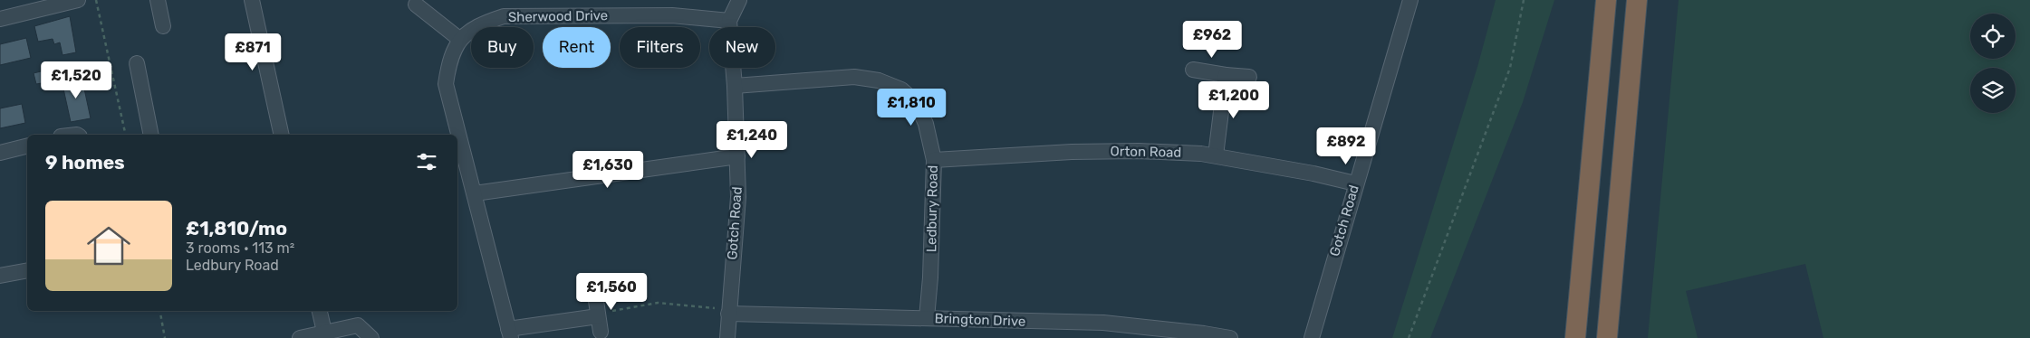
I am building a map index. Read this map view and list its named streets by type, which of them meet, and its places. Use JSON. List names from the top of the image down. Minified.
{"streets":{"street":["Sherwood Drive","Orton Road","Ledbury Road","Gotch Road","Brington Drive"]},"crossings":[["Sherwood Drive","Gotch Road"],["Orton Road","Ledbury Road"],["Orton Road","Gotch Road"],["Ledbury Road","Gotch Road"],["Ledbury Road","Brington Drive"],["Gotch Road","Brington Drive"]],"page":{"price":["£962","£871","£1,520","£1,200","£1,810","£1,240","£892","£1,630","£1,560"],"chip":["Buy","Rent","Filters","New"],"heading":"9 homes","list":[{"name":"£1,810/mo","note":"3 rooms · 113 m² · Ledbury Road"}]}}
